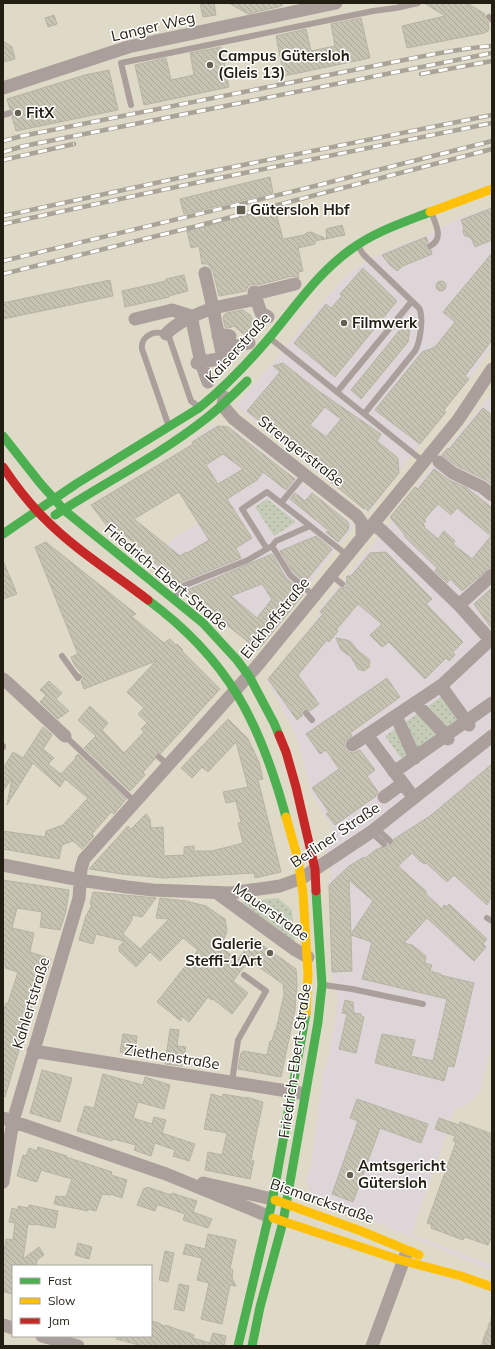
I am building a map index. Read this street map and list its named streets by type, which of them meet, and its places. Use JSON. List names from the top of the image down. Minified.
{"streets":{"main road":["Kaiserstraße","Friedrich-Ebert-Straße","Bismarckstraße"],"street":["Langer Weg","Strengerstraße","Eickhoffstraße","Berliner Straße","Mauerstraße","Kahlertstraße","Ziethenstraße"]},"crossings":[["Kaiserstraße","Strengerstraße"],["Kaiserstraße","Friedrich-Ebert-Straße"],["Strengerstraße","Eickhoffstraße"],["Friedrich-Ebert-Straße","Eickhoffstraße"],["Friedrich-Ebert-Straße","Berliner Straße"],["Friedrich-Ebert-Straße","Mauerstraße"],["Friedrich-Ebert-Straße","Ziethenstraße"],["Friedrich-Ebert-Straße","Bismarckstraße"],["Eickhoffstraße","Berliner Straße"],["Eickhoffstraße","Kahlertstraße"],["Berliner Straße","Mauerstraße"],["Berliner Straße","Kahlertstraße"],["Kahlertstraße","Ziethenstraße"],["Kahlertstraße","Bismarckstraße"]],"places":{"other":["Campus Gütersloh (Gleis 13)","FitX","Filmwerk","Galerie Steffi-1Art","Amtsgericht Gütersloh"],"transit":["Gütersloh Hbf"]},"legend":["Fast","Slow","Jam"]}
